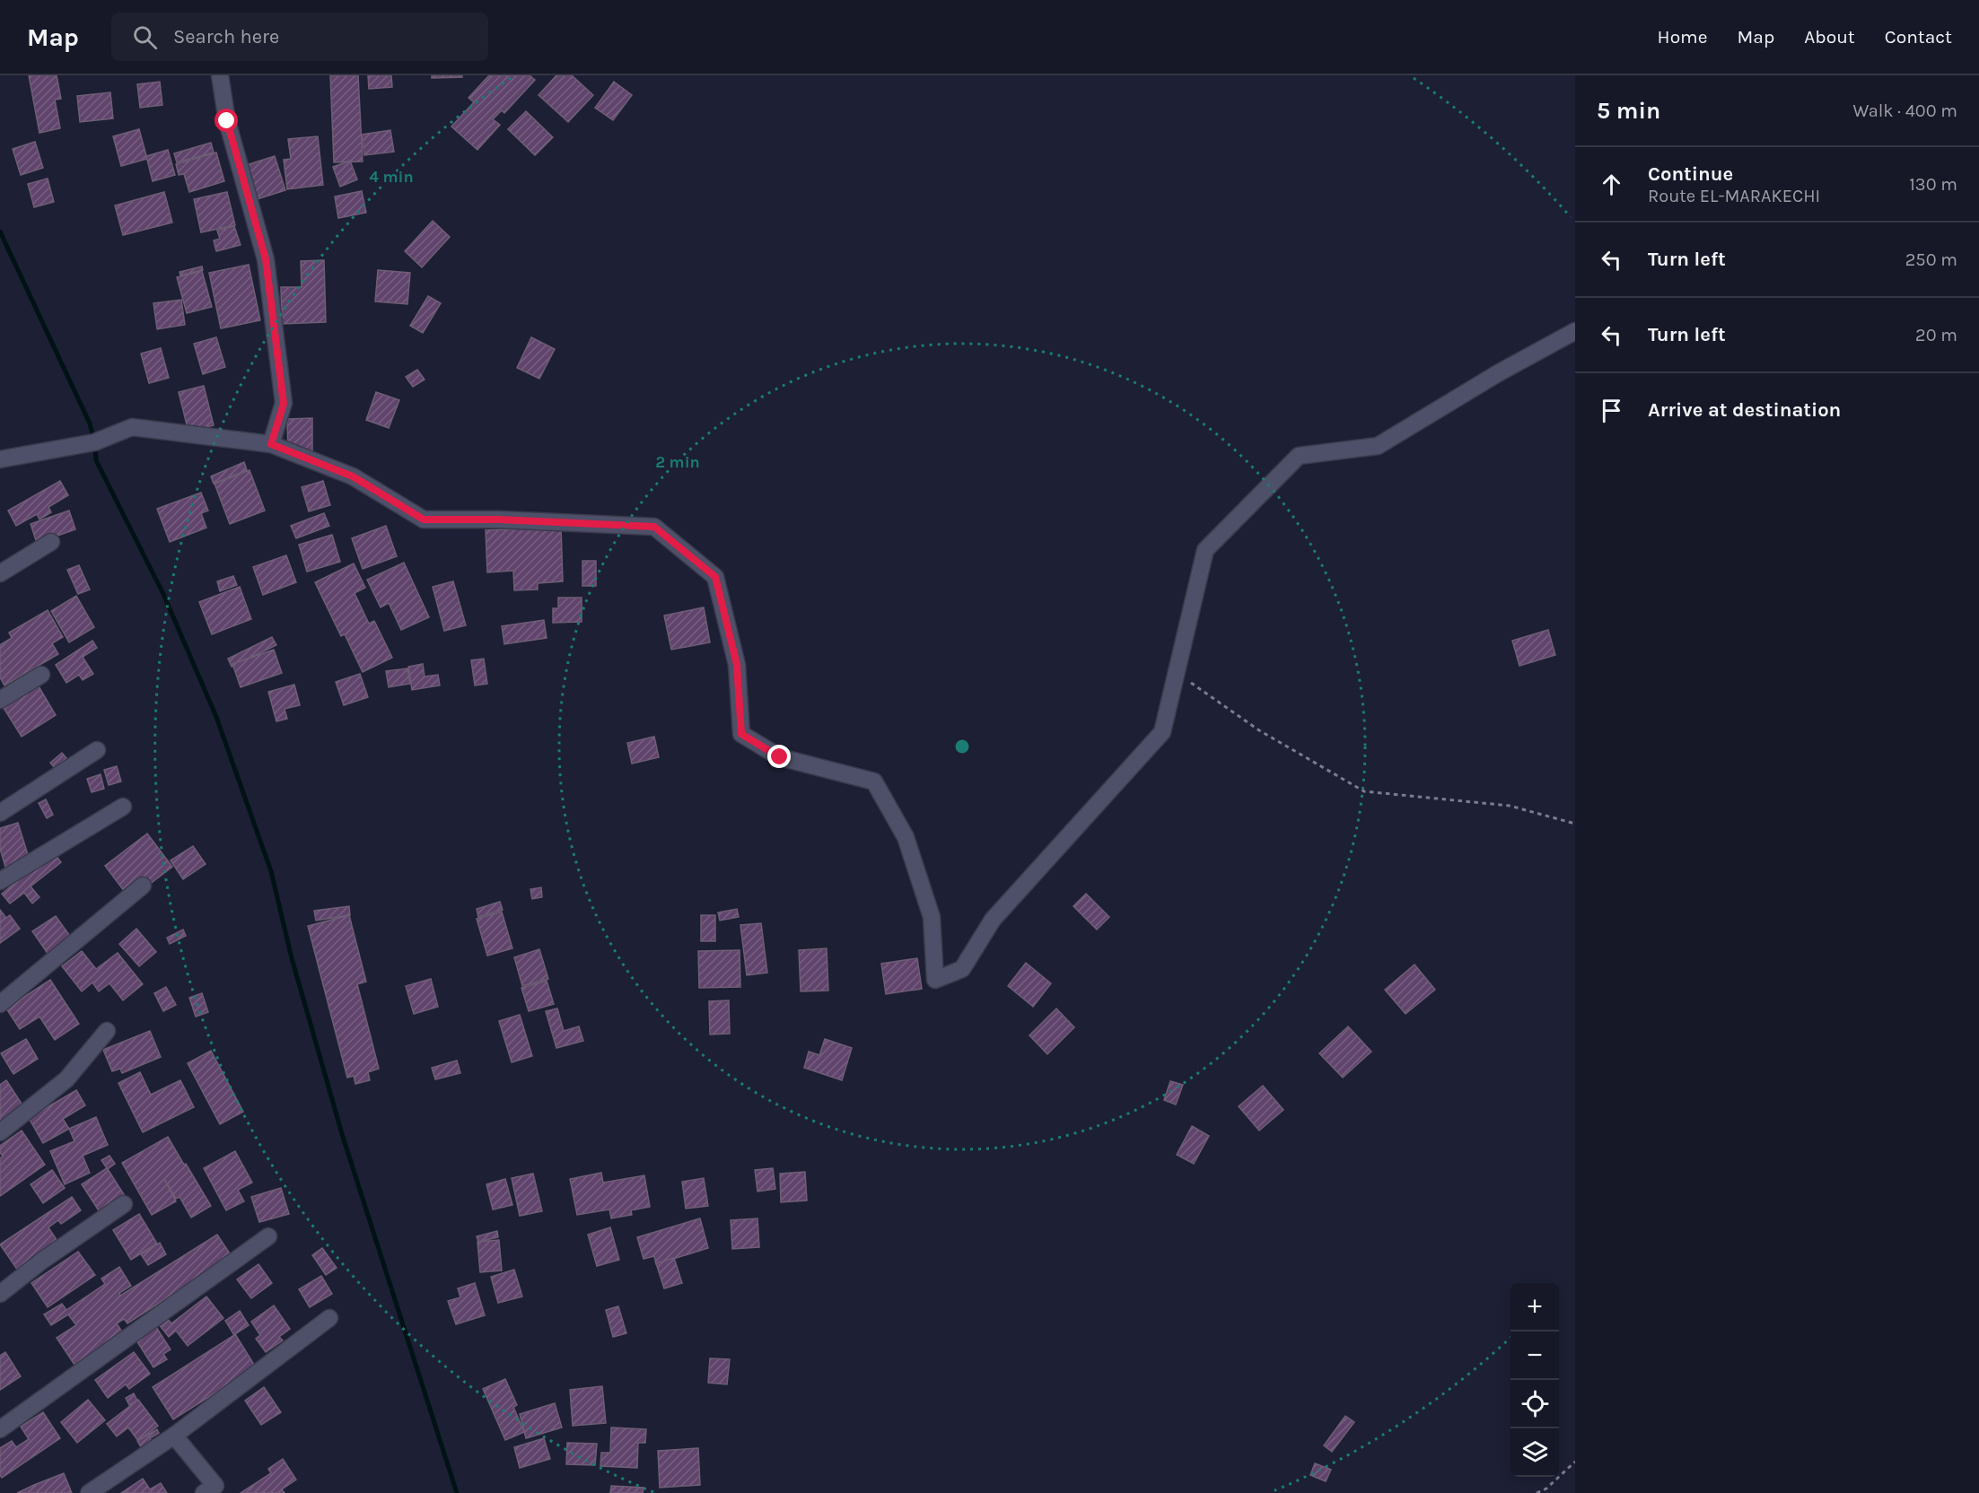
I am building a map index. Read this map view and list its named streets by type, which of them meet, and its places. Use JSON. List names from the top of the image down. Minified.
{"page":{"header":"Map","search":"Search here","nav":["Home","Map","About","Contact"],"heading":["5 min","Walk · 400 m"],"list":[["Continue","Route EL-MARAKECHI","130 m"],["Turn left","250 m"],["Turn left","20 m"],"Arrive at destination"],"map_buttons":["+","−"]},"rings":["4 min","2 min"]}
